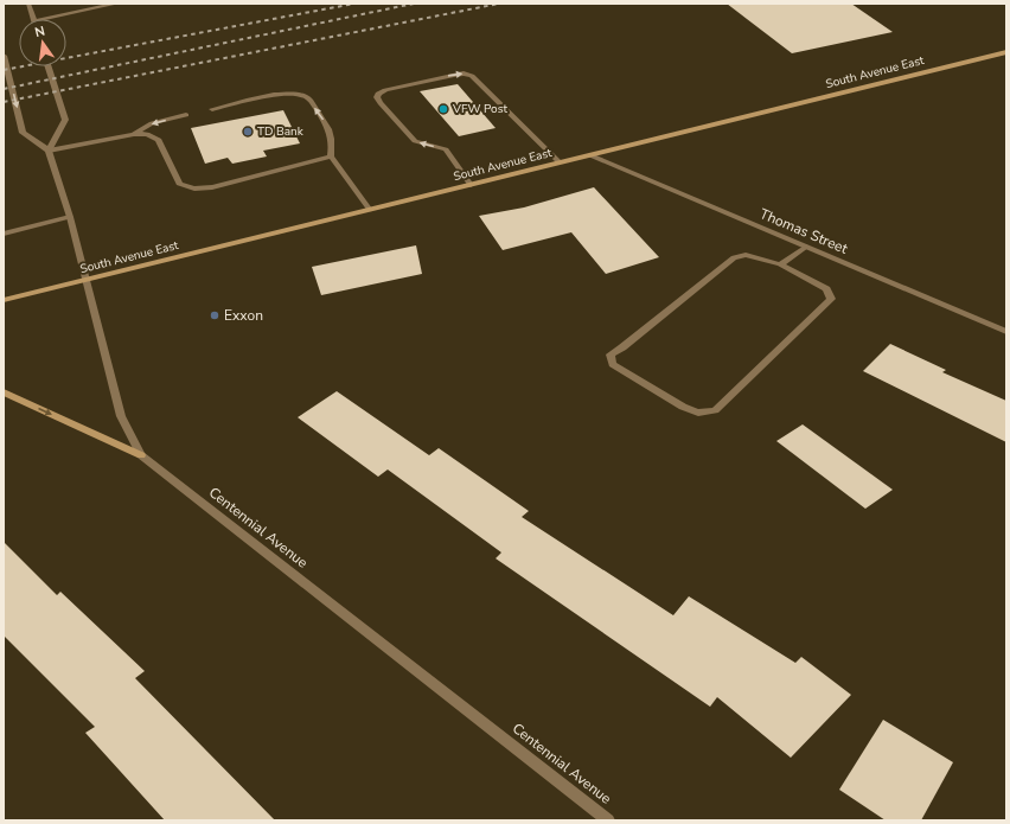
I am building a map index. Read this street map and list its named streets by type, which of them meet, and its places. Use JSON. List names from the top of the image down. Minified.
{"streets":{"main road":["South Avenue East"],"street":["Thomas Street","Centennial Avenue"]},"crossings":[["South Avenue East","Thomas Street"],["South Avenue East","Centennial Avenue"]],"places":["VFW Post","TD Bank","Exxon"],"north":"top"}
